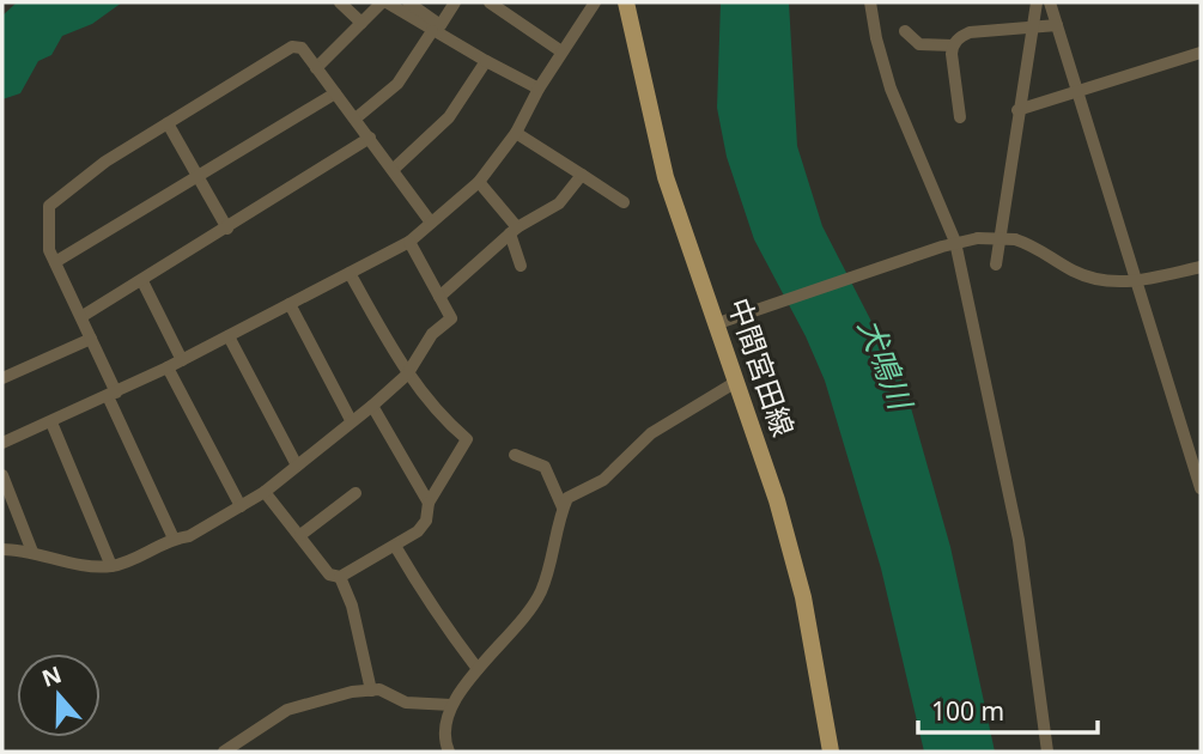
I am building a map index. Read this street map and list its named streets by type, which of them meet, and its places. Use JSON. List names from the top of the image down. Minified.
{"streets":{"main road":["中間宮田線"]},"water":["犬鳴川"],"scale_bar":"100 m","north":"top"}
